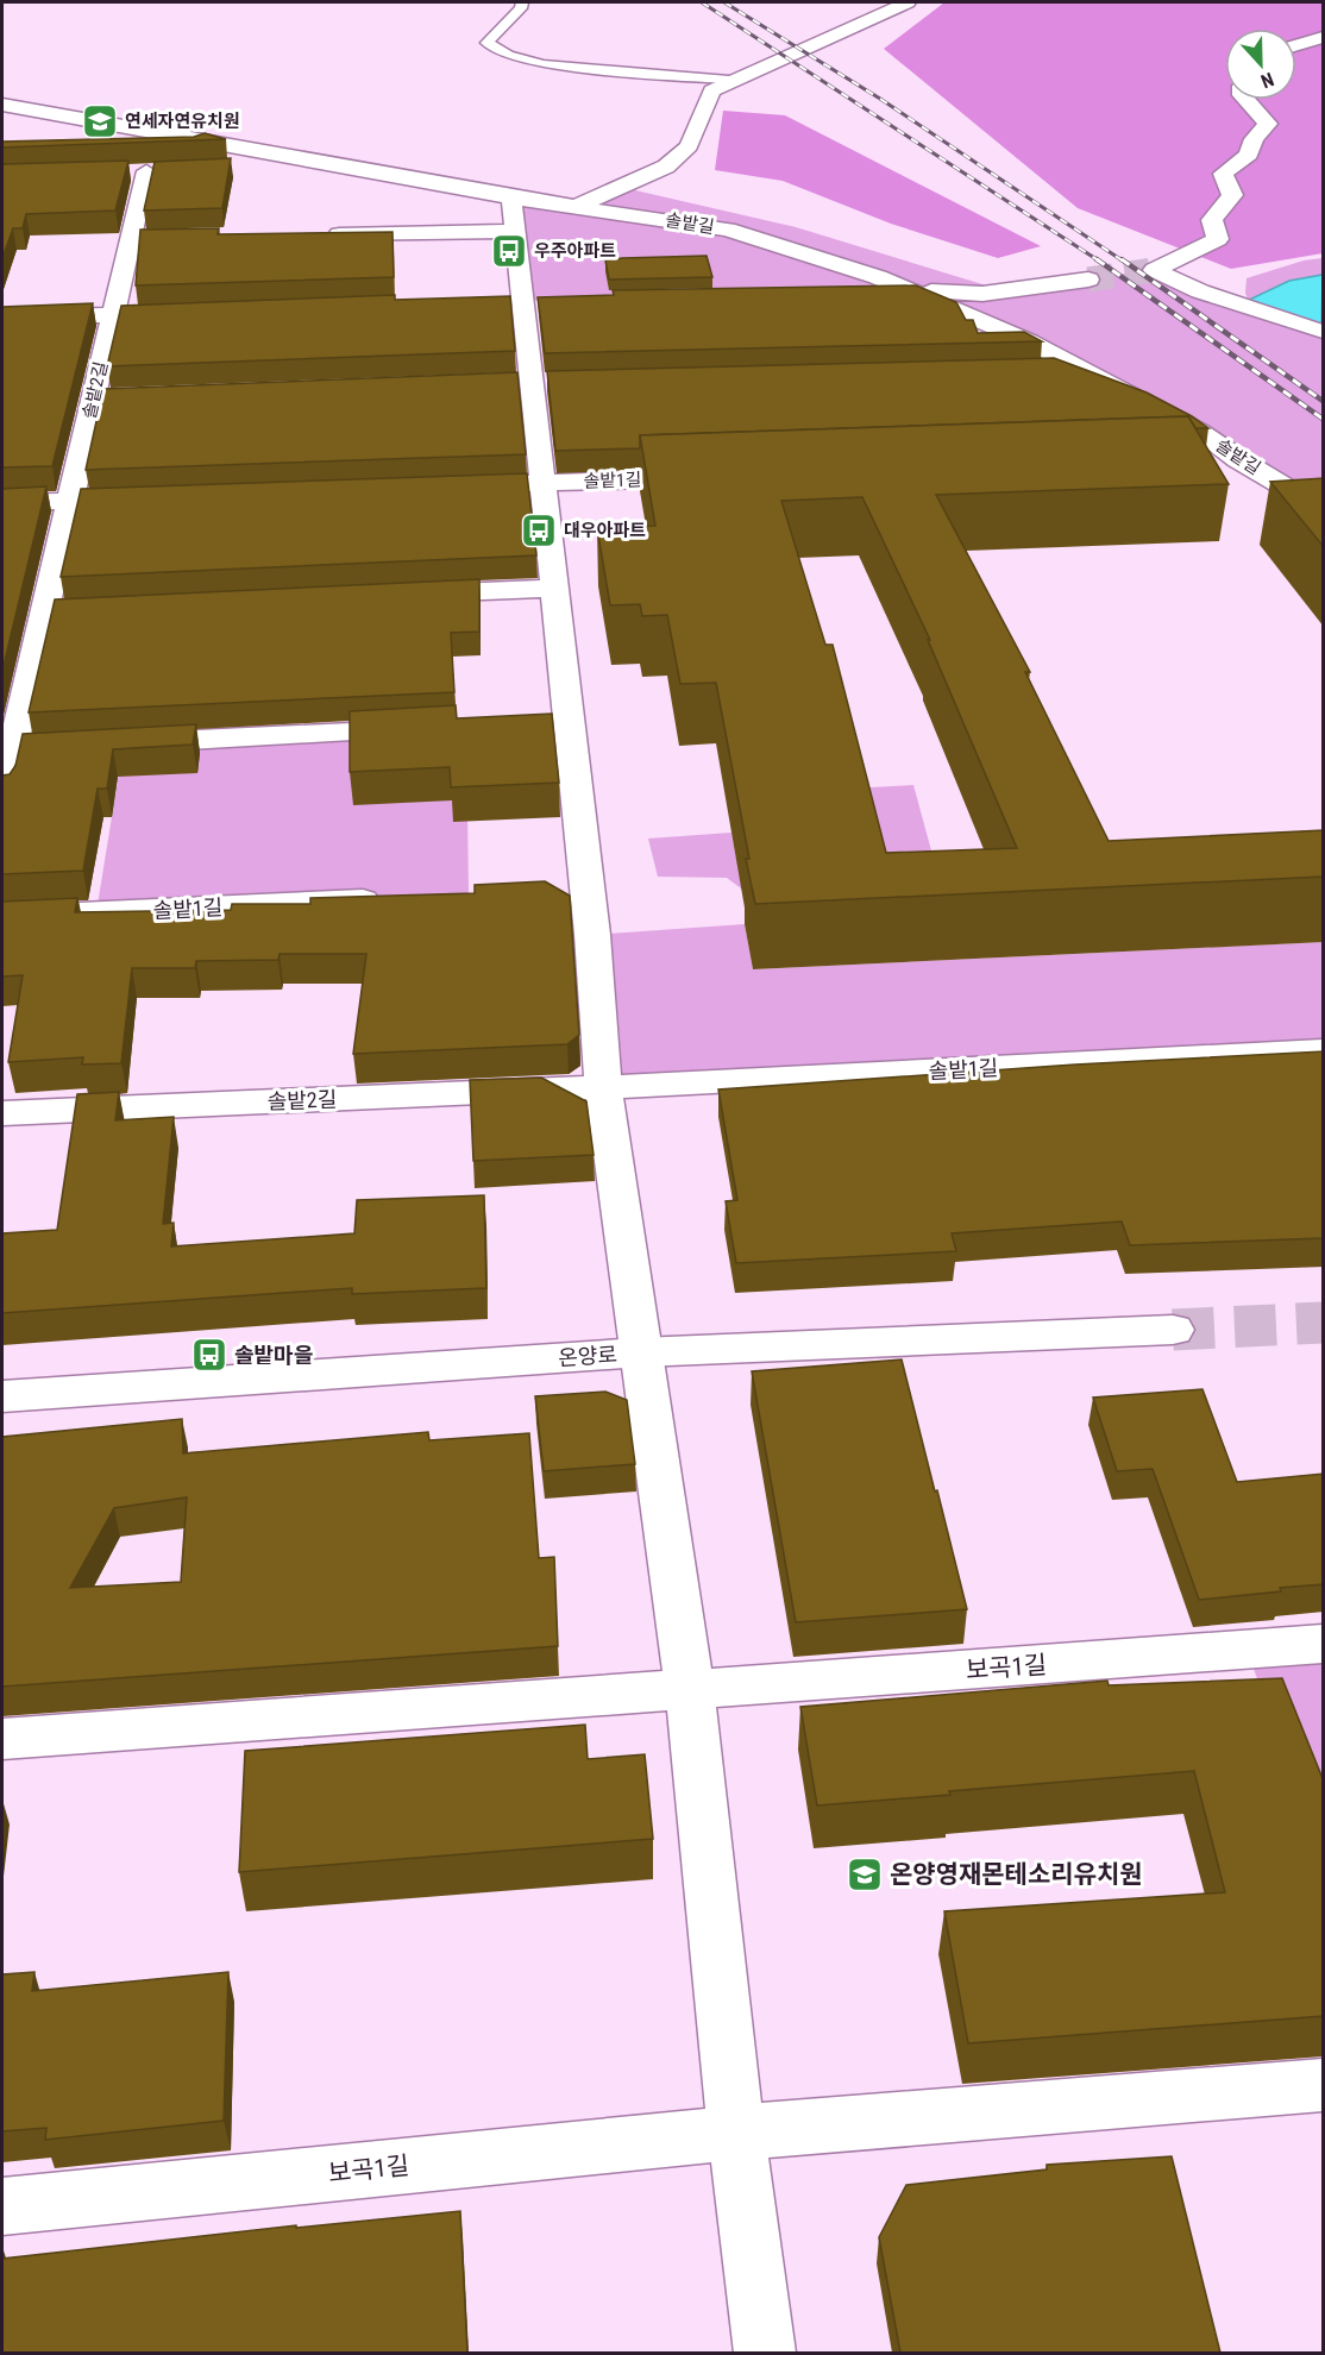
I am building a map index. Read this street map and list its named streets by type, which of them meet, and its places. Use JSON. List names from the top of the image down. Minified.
{"streets":{"street":["솔밭길","솔밭2길","솔밭1길","온양로","보곡1길"]},"crossings":[["솔밭2길","솔밭1길"]],"places":{"school or university":["연세자연유치원","온양영재몬테소리유치원"],"bus stop":["우주아파트","대우아파트","솔밭마을"]},"north":"bottom"}
